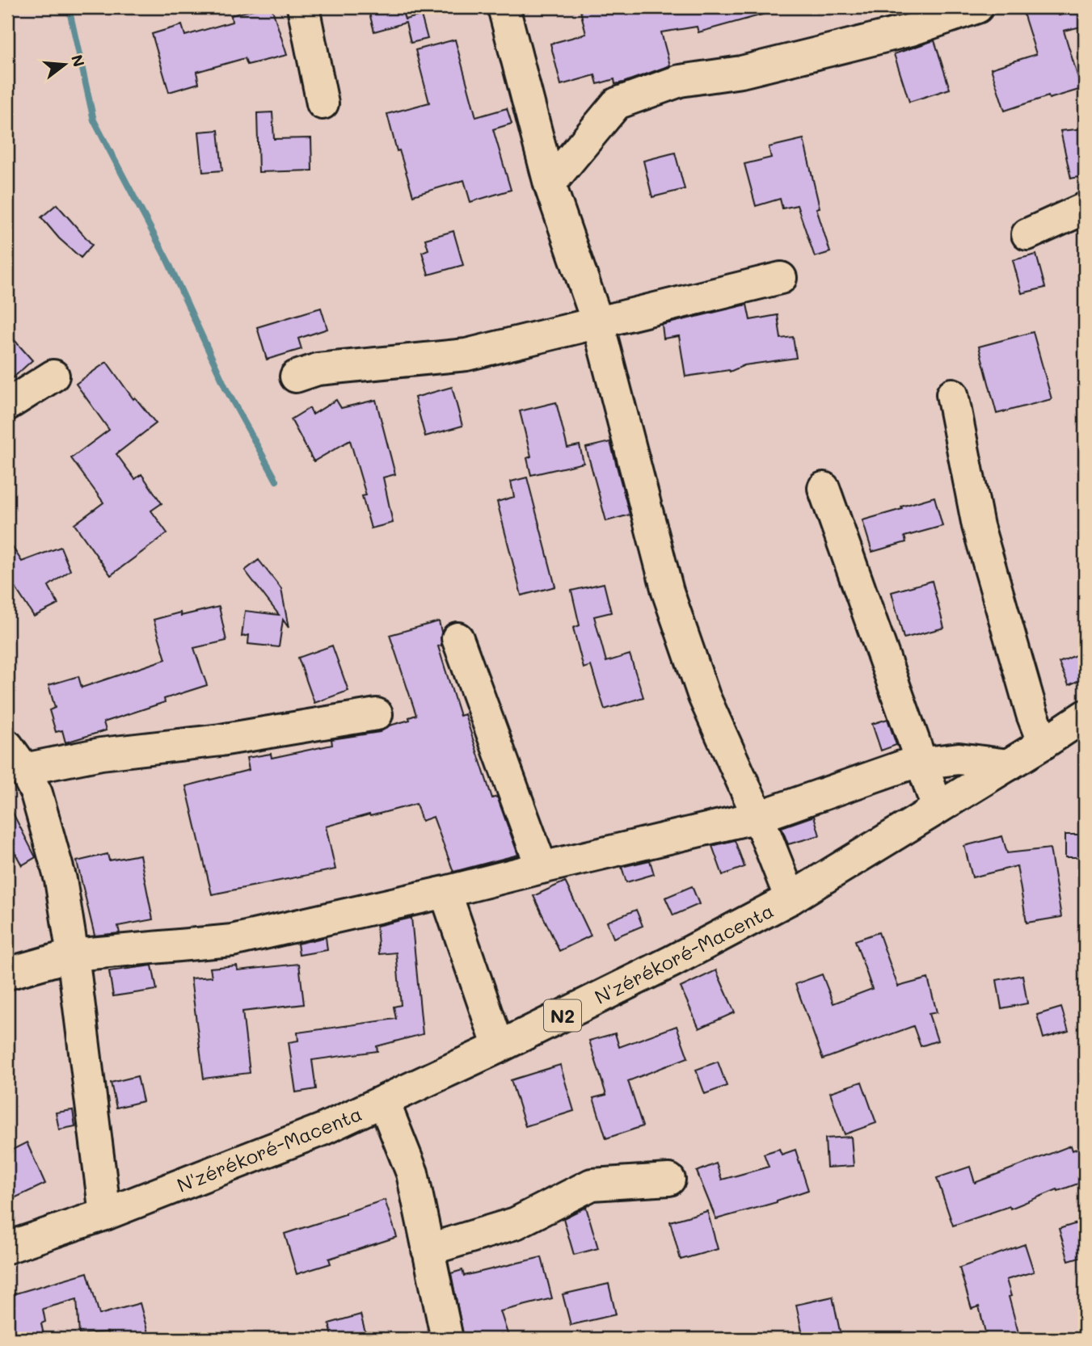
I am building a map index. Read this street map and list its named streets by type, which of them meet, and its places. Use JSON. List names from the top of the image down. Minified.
{"streets":{"main road":["N'zérékoré-Macenta","N2"]},"north":"right"}
